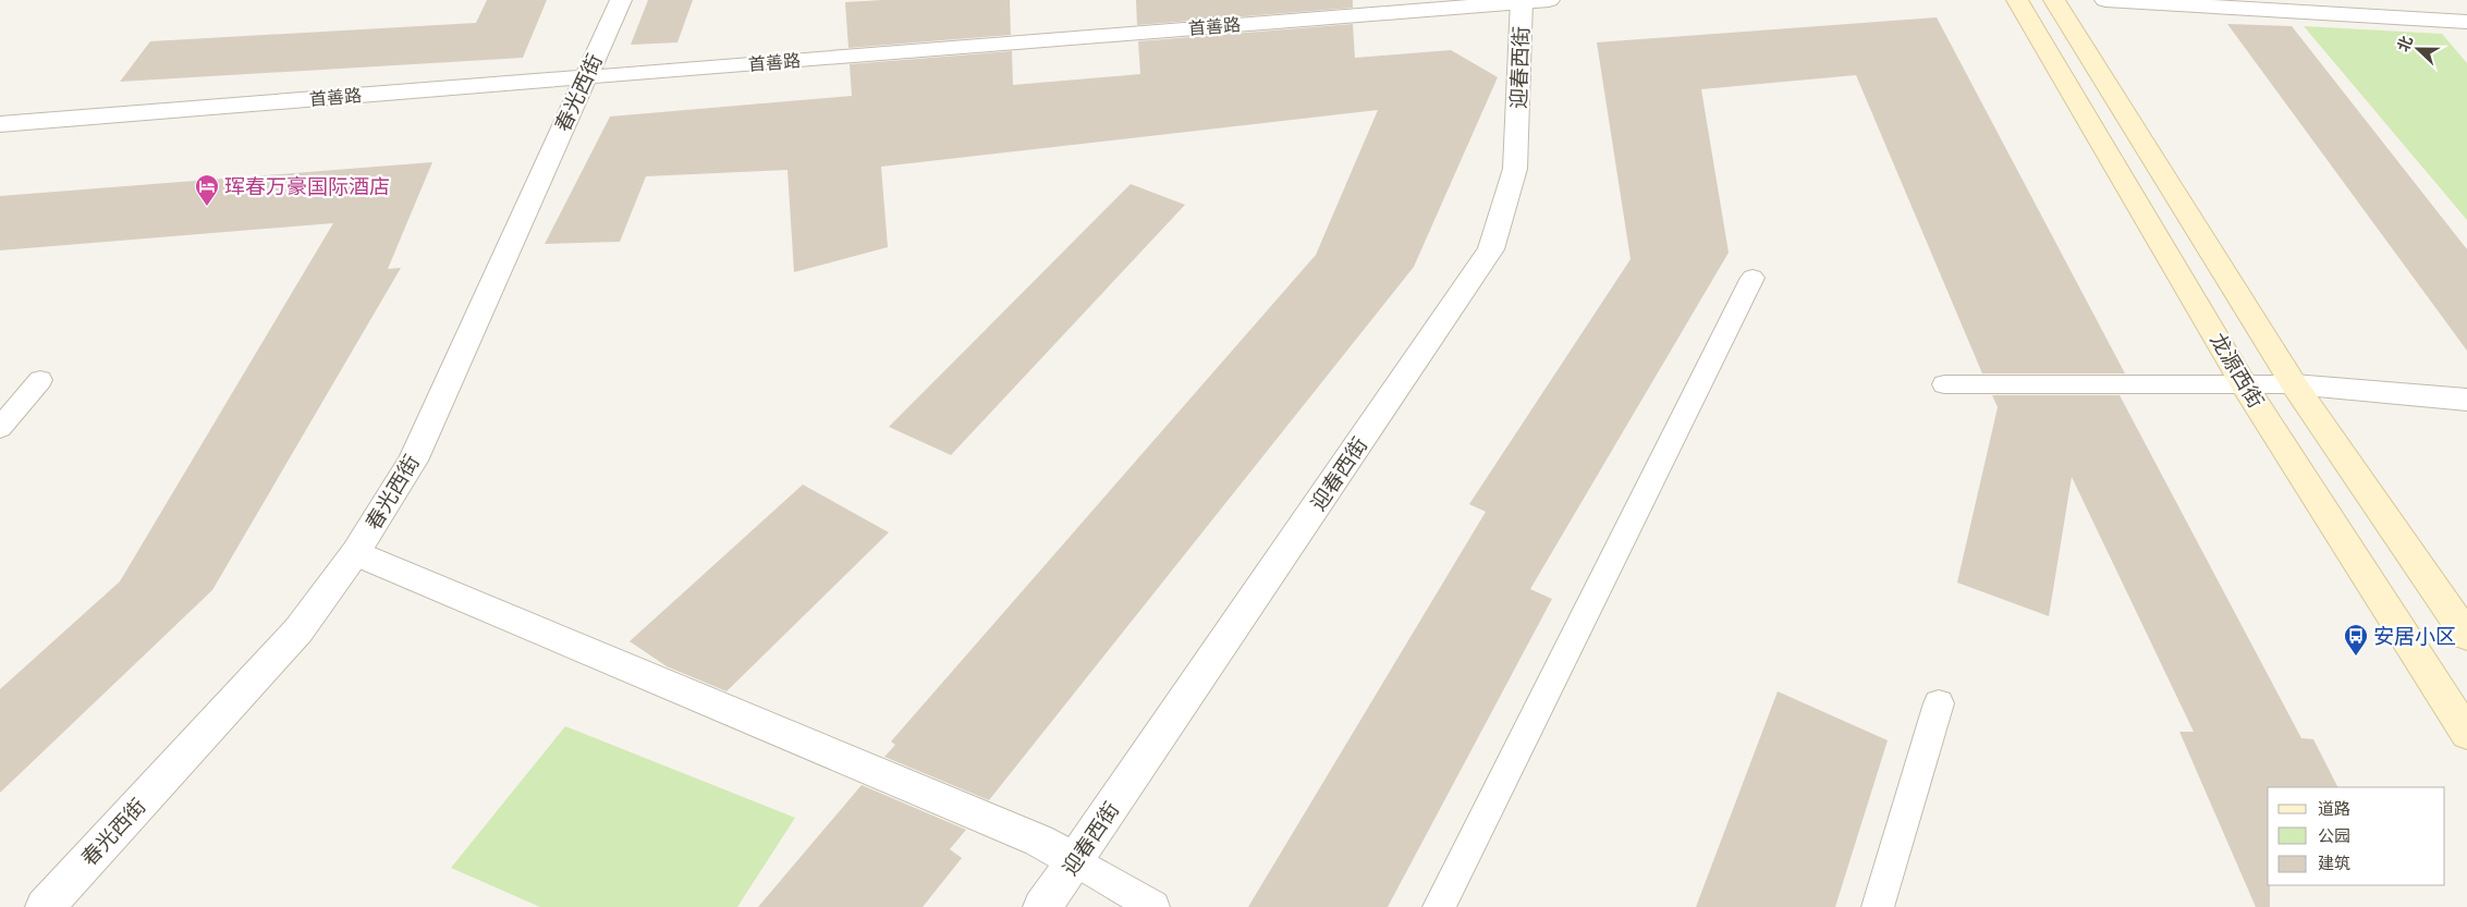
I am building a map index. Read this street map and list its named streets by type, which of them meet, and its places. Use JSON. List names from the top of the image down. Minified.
{"streets":{"main road":["龙源西街"],"street":["首善路","迎春西街","春光西街"]},"crossings":[["首善路","迎春西街"],["首善路","春光西街"]],"places":{"hotel":["珲春万豪国际酒店"],"bus stop":["安居小区"]},"legend":["道路","公园","建筑"],"north":"left"}
